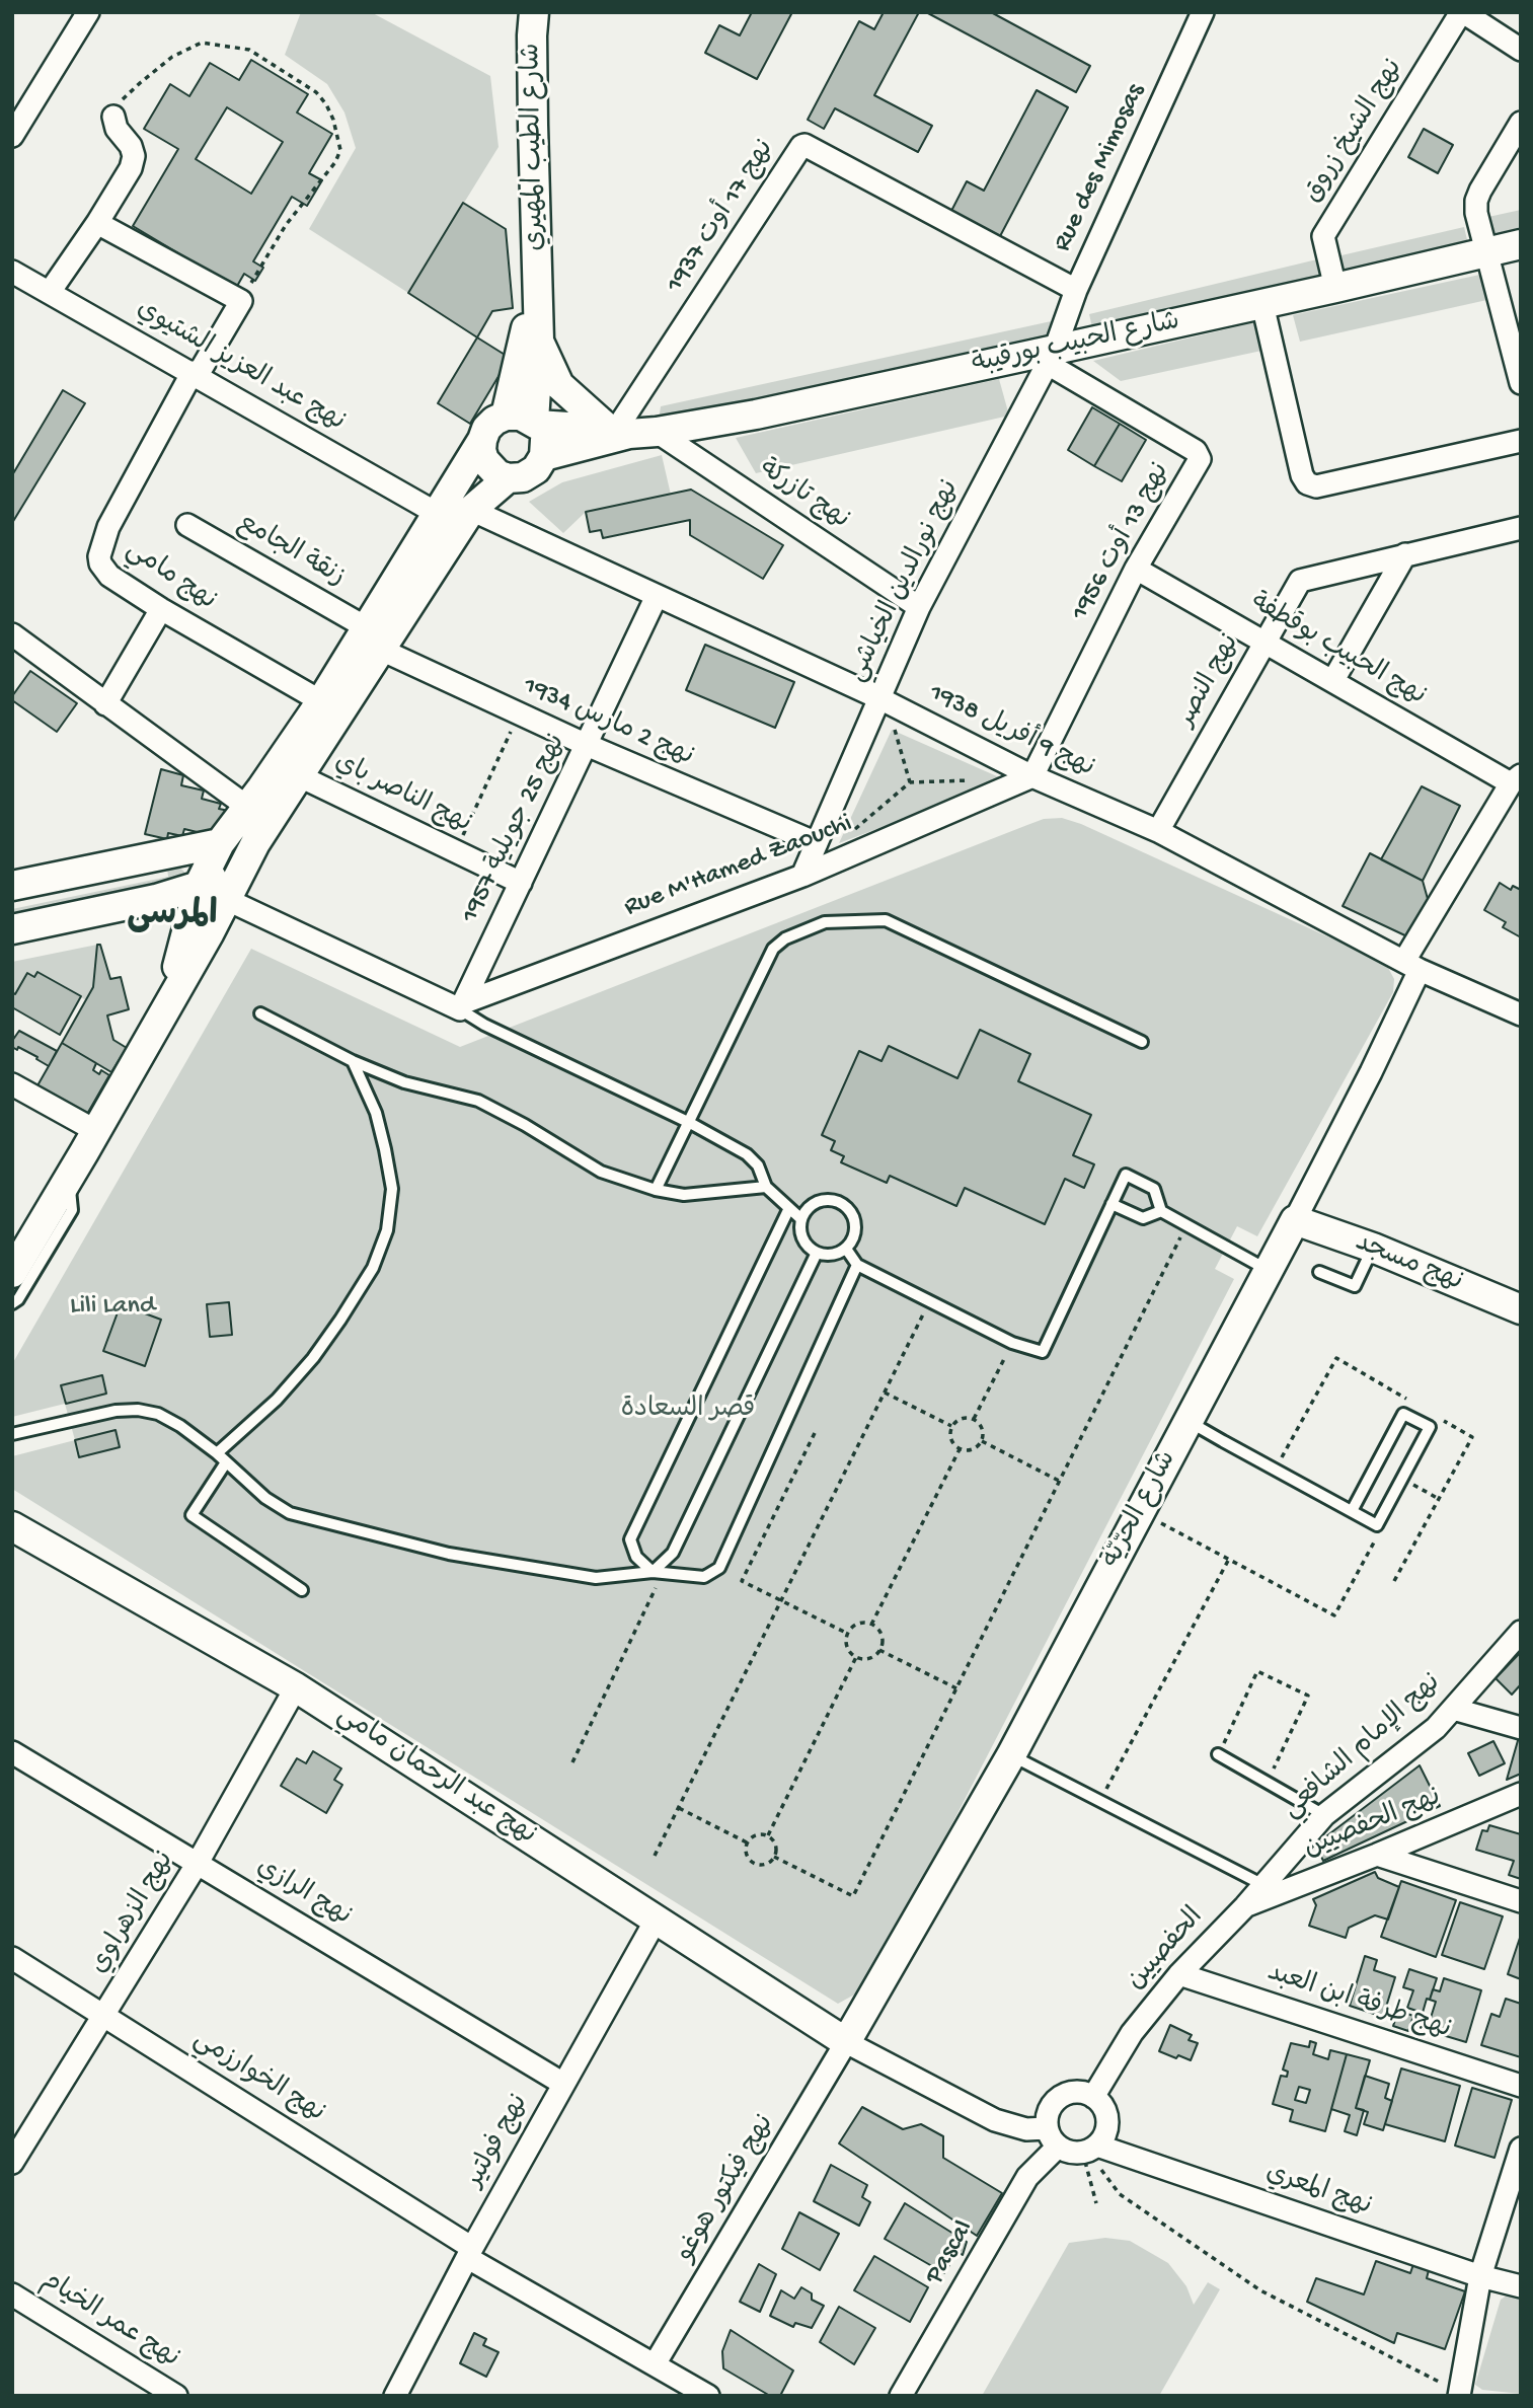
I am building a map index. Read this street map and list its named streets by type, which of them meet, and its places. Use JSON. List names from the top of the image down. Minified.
{"streets":{"main road":["شارع الطيب المهيري","شارع الحبيب بورقيبة","نهج مسجد","شارع الحرّيّة","نهج عبد الرحمان مامي"],"street":["نهج الشيخ زروق","Rue des Mimosas","نهج 17 أوت 1937","نهج عبد العزيز الشتيوي","نهج تازركة","نهج 13 أوت 1956","زنقة الجامع","نهج مامي","نهج نورالدين الخياشي","نهج الحبيب بوقطفة","نهج النصر","نهج 2 مارس 1934","نهج 9 أفريل 1938","نهج الناصر باي","نهج 25 جويلية 1957","Rue M'Hamed Zaouchi","نهج الإمام الشافعي","نهج الحفصيين","نهج الرازي","نهج الزهراوي","الحفصيين","نهج طرفة ابن العبد","نهج الخوارزمي","نهج فولتير","نهج فيكتور هوغو","نهج المعري","Pascal","نهج عمر الخيام"]},"crossings":[["نهج الشيخ زروق","شارع الحبيب بورقيبة"],["Rue des Mimosas","نهج 17 أوت 1937"],["Rue des Mimosas","شارع الحبيب بورقيبة"],["Rue des Mimosas","نهج 13 أوت 1956"],["Rue des Mimosas","نهج نورالدين الخياشي"],["نهج 17 أوت 1937","شارع الحبيب بورقيبة"],["نهج 17 أوت 1937","نهج تازركة"],["شارع الحبيب بورقيبة","نهج تازركة"],["شارع الحبيب بورقيبة","نهج 13 أوت 1956"],["شارع الحبيب بورقيبة","نهج نورالدين الخياشي"],["نهج عبد العزيز الشتيوي","نهج مامي"],["نهج تازركة","نهج نورالدين الخياشي"],["نهج 13 أوت 1956","نهج نورالدين الخياشي"],["نهج 13 أوت 1956","نهج الحبيب بوقطفة"],["نهج 13 أوت 1956","نهج 9 أفريل 1938"],["نهج 13 أوت 1956","Rue M'Hamed Zaouchi"],["زنقة الجامع","نهج 2 مارس 1934"],["نهج نورالدين الخياشي","نهج 2 مارس 1934"],["نهج نورالدين الخياشي","نهج 9 أفريل 1938"],["نهج نورالدين الخياشي","Rue M'Hamed Zaouchi"],["نهج الحبيب بوقطفة","نهج النصر"],["نهج الحبيب بوقطفة","شارع الحرّيّة"],["نهج النصر","نهج 9 أفريل 1938"],["نهج 2 مارس 1934","نهج 25 جويلية 1957"],["نهج 9 أفريل 1938","نهج 25 جويلية 1957"],["نهج 9 أفريل 1938","Rue M'Hamed Zaouchi"],["نهج 9 أفريل 1938","شارع الحرّيّة"],["نهج الناصر باي","نهج 25 جويلية 1957"],["نهج 25 جويلية 1957","Rue M'Hamed Zaouchi"],["نهج مسجد","شارع الحرّيّة"],["شارع الحرّيّة","نهج عبد الرحمان مامي"],["شارع الحرّيّة","نهج فيكتور هوغو"],["نهج الإمام الشافعي","نهج الحفصيين"],["نهج الإمام الشافعي","الحفصيين"],["نهج عبد الرحمان مامي","نهج الزهراوي"],["نهج عبد الرحمان مامي","نهج فولتير"],["نهج عبد الرحمان مامي","نهج فيكتور هوغو"],["نهج الحفصيين","الحفصيين"],["نهج الرازي","نهج الزهراوي"],["نهج الرازي","نهج فولتير"],["نهج الزهراوي","نهج الخوارزمي"],["الحفصيين","نهج طرفة ابن العبد"],["الحفصيين","نهج المعري"],["الحفصيين","Pascal"],["نهج الخوارزمي","نهج فولتير"],["نهج الخوارزمي","نهج فيكتور هوغو"],["نهج المعري","Pascal"]],"districts":["المرسى"],"parks":["Lili Land","قصر السعادة"]}
